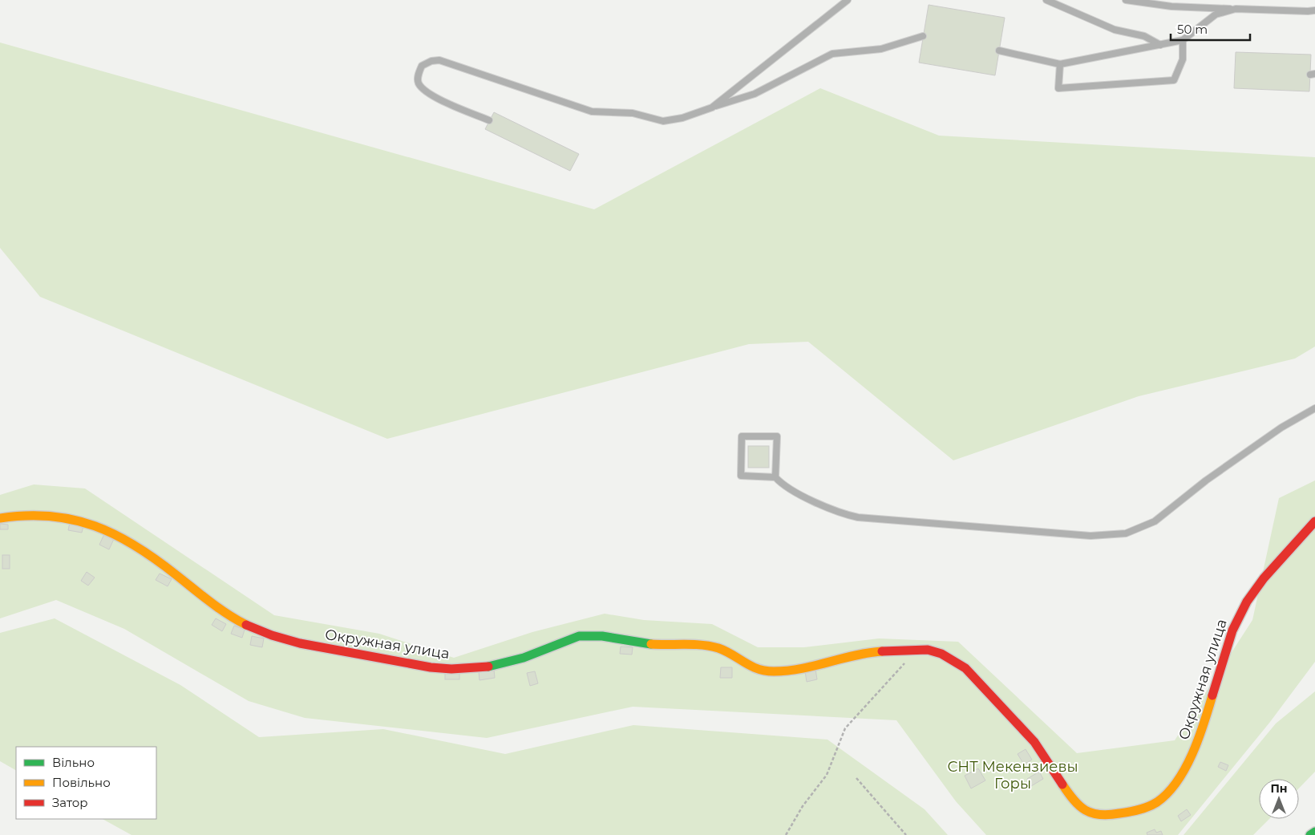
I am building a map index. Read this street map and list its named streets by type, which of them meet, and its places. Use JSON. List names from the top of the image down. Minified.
{"streets":{"street":["Окружная улица"]},"parks":["СНТ Мекензиевы Горы"],"legend":["Вільно","Повільно","Затор"],"scale_bar":"50 m","north":"top"}
